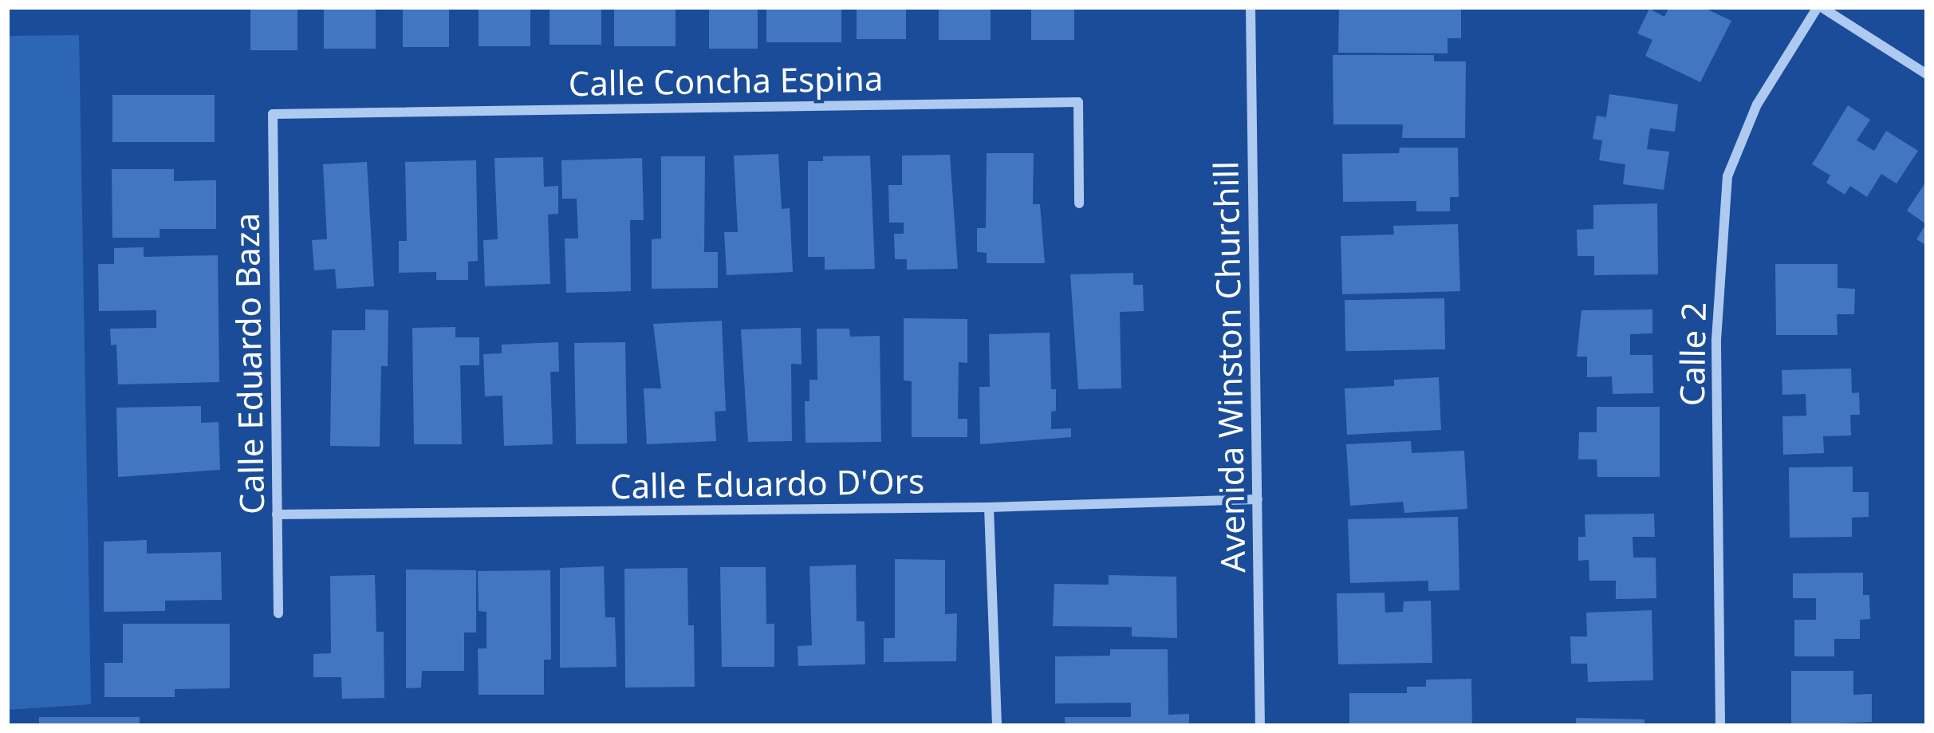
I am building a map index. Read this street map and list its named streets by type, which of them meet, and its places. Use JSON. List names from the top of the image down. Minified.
{"streets":{"street":["Calle Concha Espina","Calle 2","Calle Eduardo Baza","Avenida Winston Churchill","Calle Eduardo D'Ors"]},"crossings":[["Calle Concha Espina","Calle Eduardo Baza"],["Calle Eduardo Baza","Calle Eduardo D'Ors"],["Avenida Winston Churchill","Calle Eduardo D'Ors"]]}
